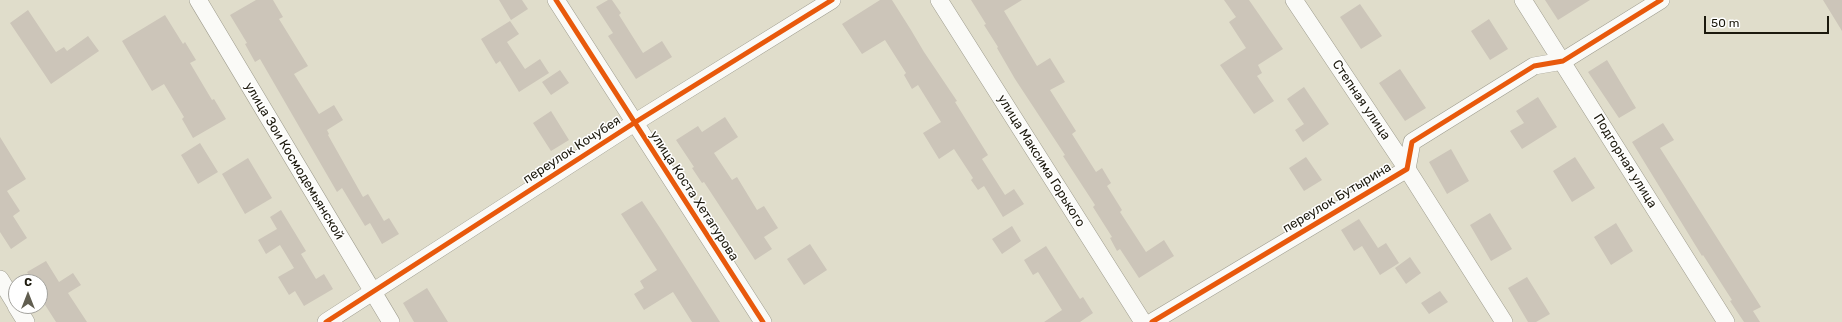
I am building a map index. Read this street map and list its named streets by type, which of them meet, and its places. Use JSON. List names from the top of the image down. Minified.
{"streets":{"street":["Степная улица","переулок Кочубея","улица Зои Космодемьянской","улица Максима Горького","Подгорная улица","улица Коста Хетагурова","переулок Бутырина"]},"crossings":[["Степная улица","переулок Бутырина"],["переулок Кочубея","улица Зои Космодемьянской"],["переулок Кочубея","улица Коста Хетагурова"],["Подгорная улица","переулок Бутырина"]],"scale_bar":"50 m","north":"top"}
